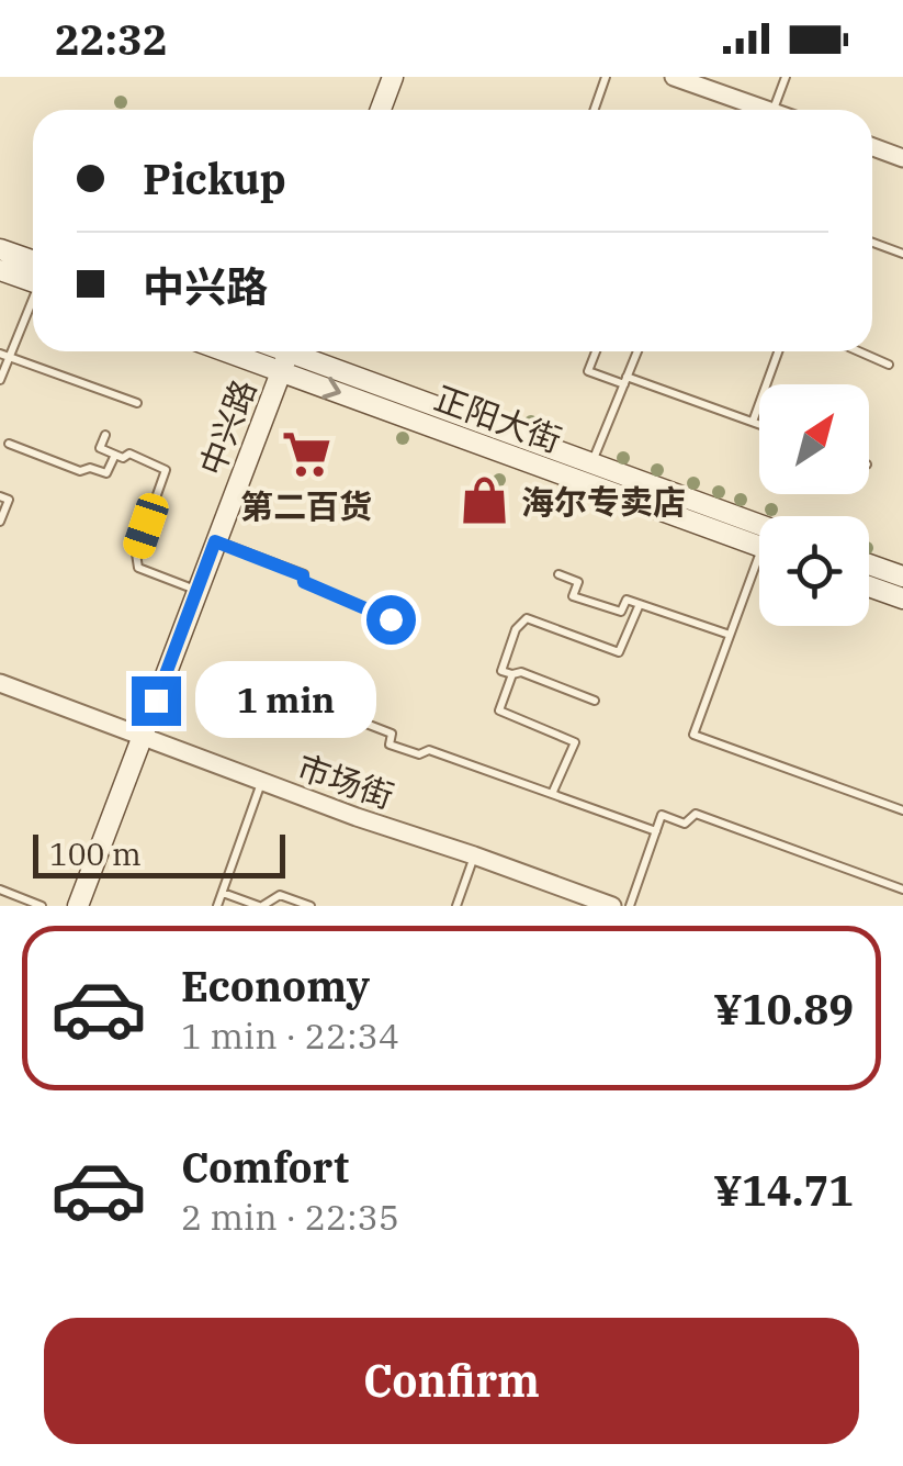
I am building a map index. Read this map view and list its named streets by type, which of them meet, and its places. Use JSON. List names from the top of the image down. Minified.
{"streets":{"main road":["正阳大街","中兴路"],"street":["市场街"]},"crossings":[["正阳大街","中兴路"],["中兴路","市场街"]],"places":{"supermarket":["第二百货"],"shop":["海尔专卖店"]},"scale_bar":"100 m","north":"top right","page":{"status":"22:32","banner":["Pickup","中兴路"],"bubble":"1 min","scale":"100 m","list":[{"name":"Economy","note":"1 min · 22:34","value":"¥10.89"},{"name":"Comfort","note":"2 min · 22:35","value":"¥14.71"}],"buttons":"Confirm"}}
